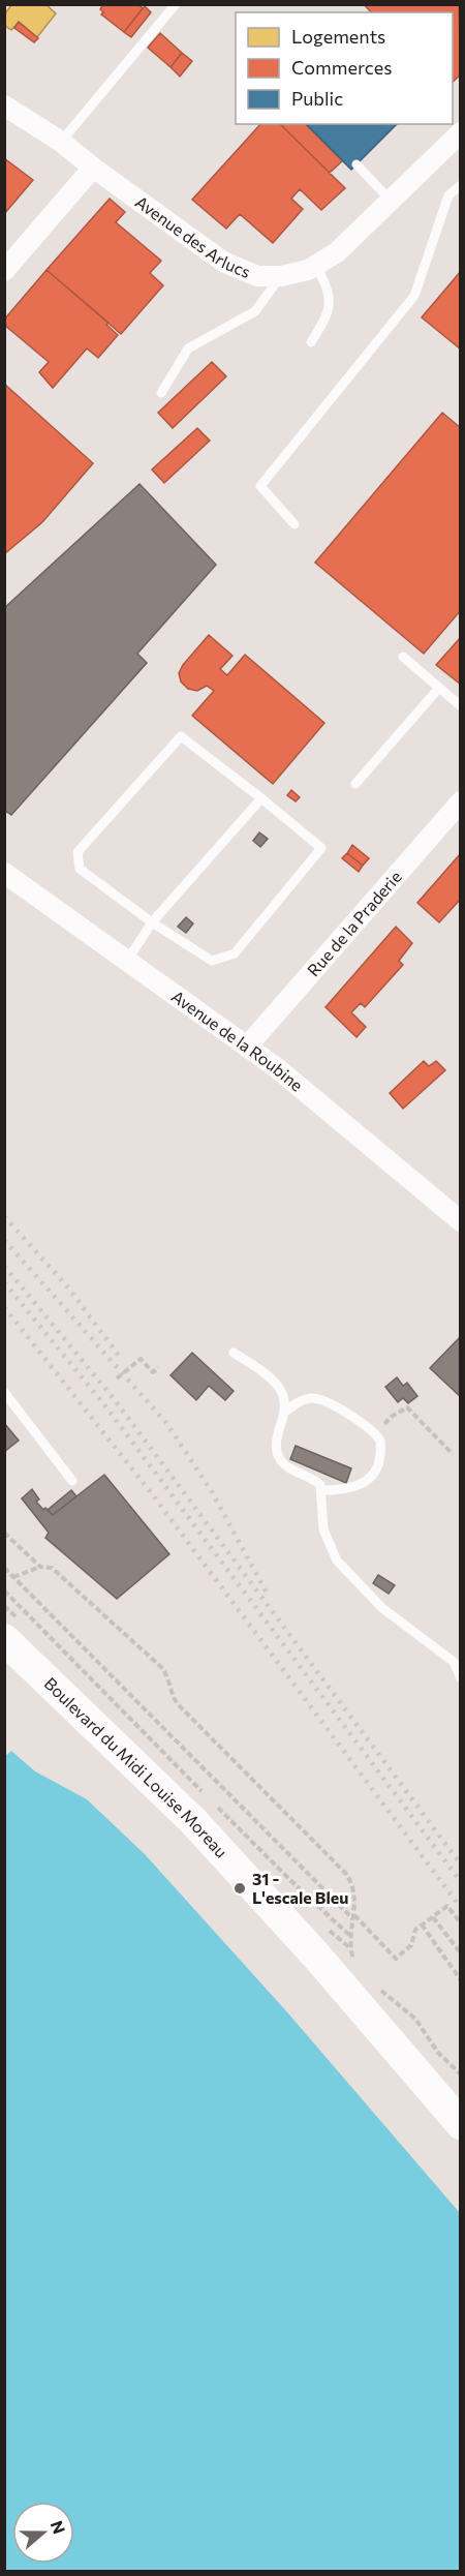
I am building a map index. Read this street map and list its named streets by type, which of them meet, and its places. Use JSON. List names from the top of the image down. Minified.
{"streets":{"main road":["Boulevard du Midi Louise Moreau"],"street":["Avenue des Arlucs","Rue de la Praderie","Avenue de la Roubine"]},"crossings":[["Rue de la Praderie","Avenue de la Roubine"]],"places":["31 - L'escale Bleu"],"legend":["Logements","Commerces","Public"],"north":"right"}
